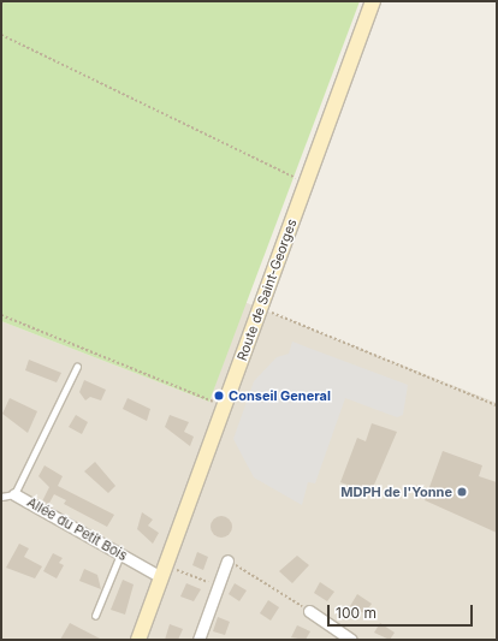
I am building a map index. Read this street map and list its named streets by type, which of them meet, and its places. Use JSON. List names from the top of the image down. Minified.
{"streets":{"main road":["Route de Saint-Georges"],"street":["Allée du Petit Bois"]},"crossings":[["Route de Saint-Georges","Allée du Petit Bois"]],"places":["Conseil General","MDPH de l'Yonne"],"scale_bar":"100 m"}
